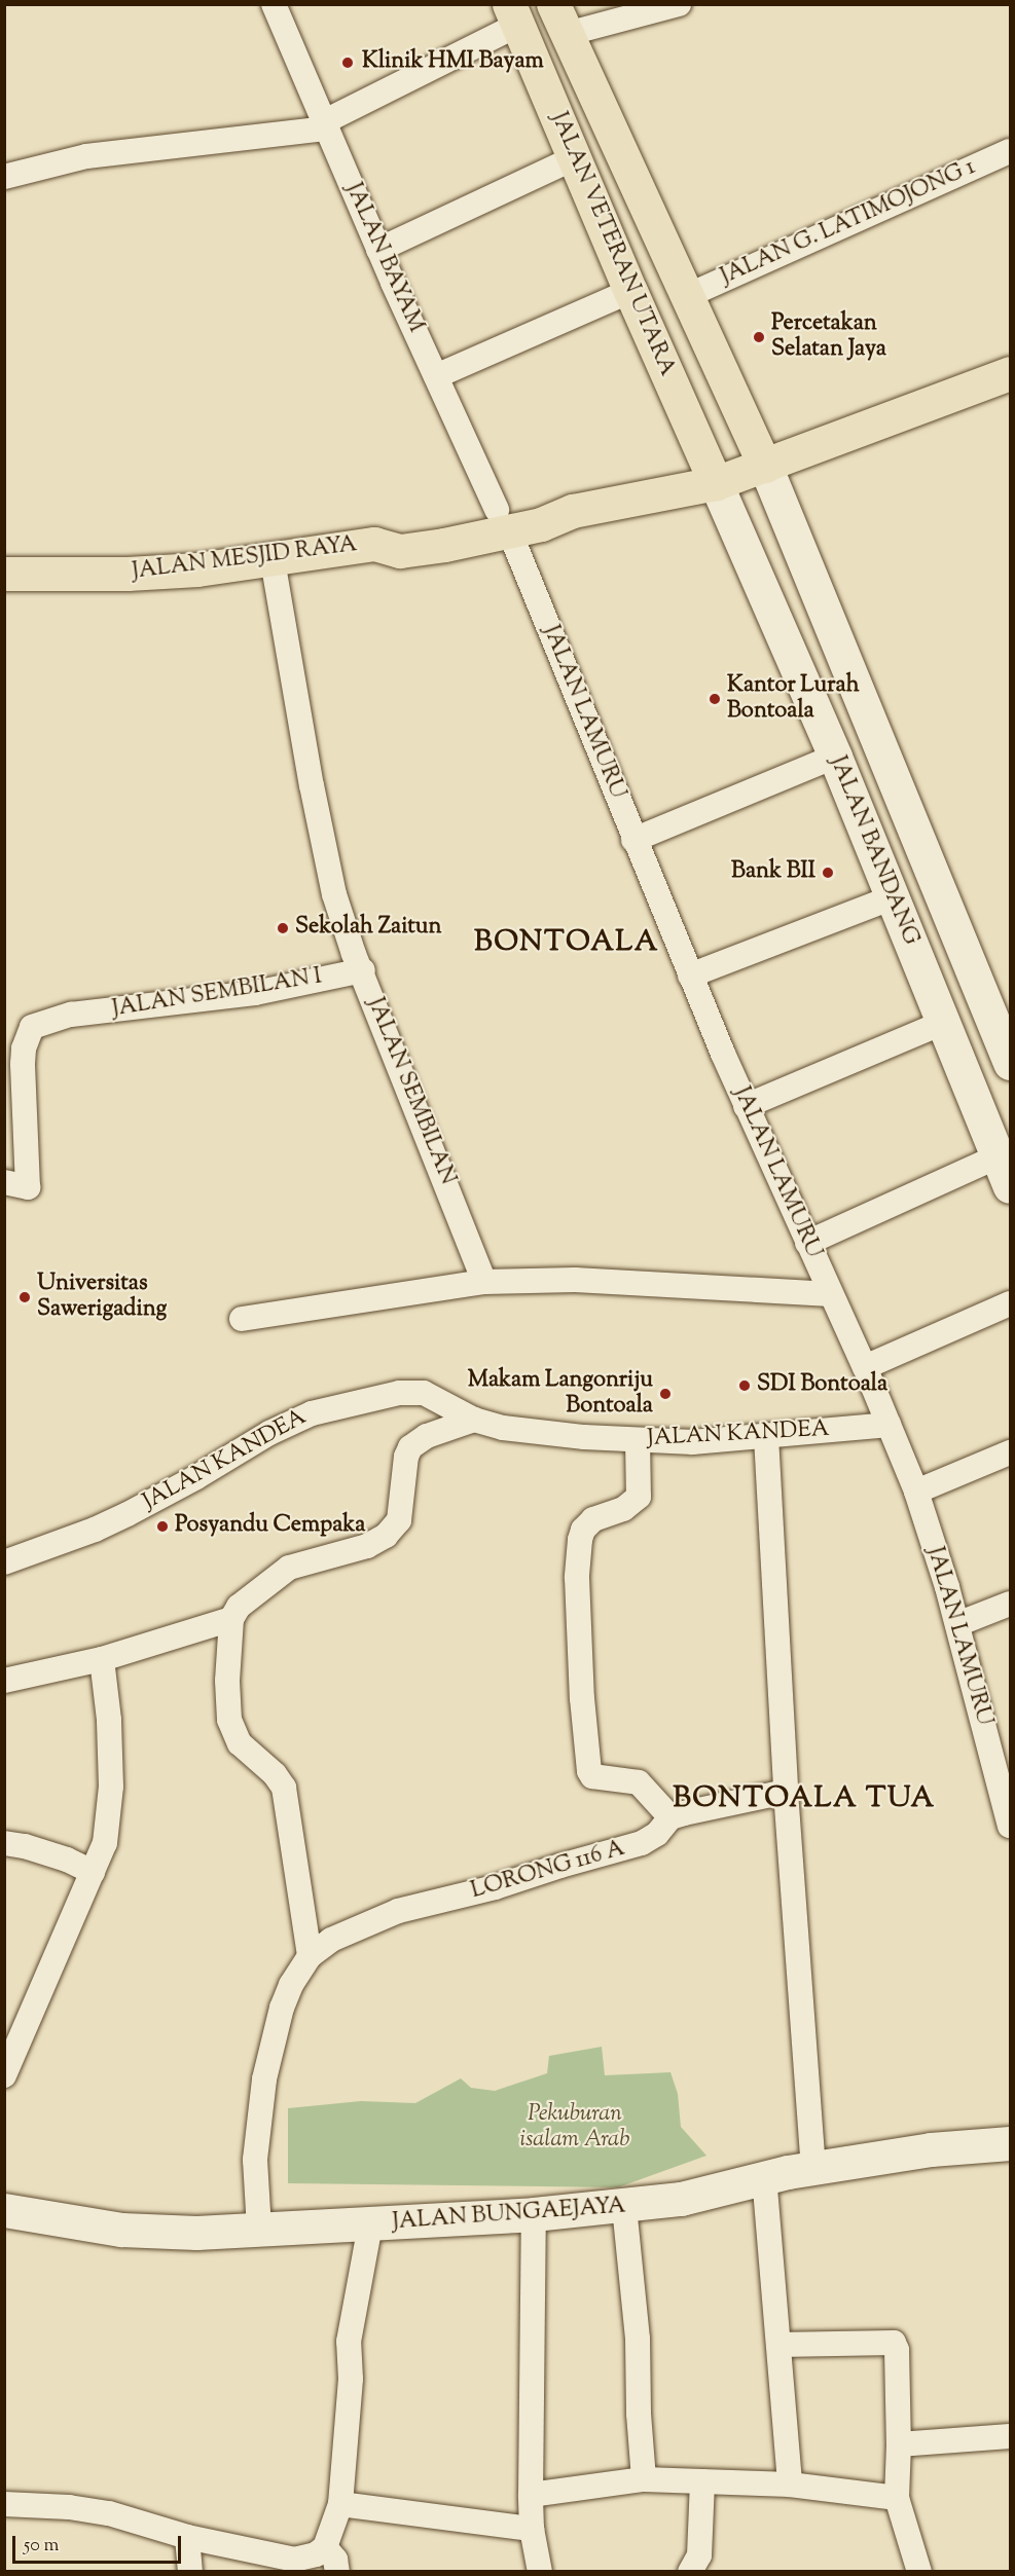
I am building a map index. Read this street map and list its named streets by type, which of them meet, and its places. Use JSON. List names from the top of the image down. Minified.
{"streets":{"highway":["JALAN VETERAN UTARA","JALAN MESJID RAYA"],"main road":["JALAN BANDANG","JALAN BUNGAEJAYA"],"street":["JALAN G. LATIMOJONG 1","JALAN BAYAM","JALAN LAMURU","JALAN SEMBILAN I","JALAN SEMBILAN","JALAN KANDEA","LORONG 116 A"]},"crossings":[["JALAN G. LATIMOJONG 1","JALAN VETERAN UTARA"],["JALAN VETERAN UTARA","JALAN MESJID RAYA"],["JALAN VETERAN UTARA","JALAN BANDANG"],["JALAN BAYAM","JALAN MESJID RAYA"],["JALAN BAYAM","JALAN LAMURU"],["JALAN MESJID RAYA","JALAN LAMURU"],["JALAN MESJID RAYA","JALAN BANDANG"],["JALAN MESJID RAYA","JALAN SEMBILAN"],["JALAN LAMURU","JALAN KANDEA"],["JALAN SEMBILAN I","JALAN SEMBILAN"]],"districts":["BONTOALA","BONTOALA TUA"],"parks":["Pekuburan isalam Arab"],"places":["Klinik HMI Bayam","Percetakan Selatan Jaya","Kantor Lurah Bontoala","Bank BII","Sekolah Zaitun","Universitas Sawerigading","SDI Bontoala","Makam Langonriju Bontoala","Posyandu Cempaka"],"scale_bar":"50 m"}
